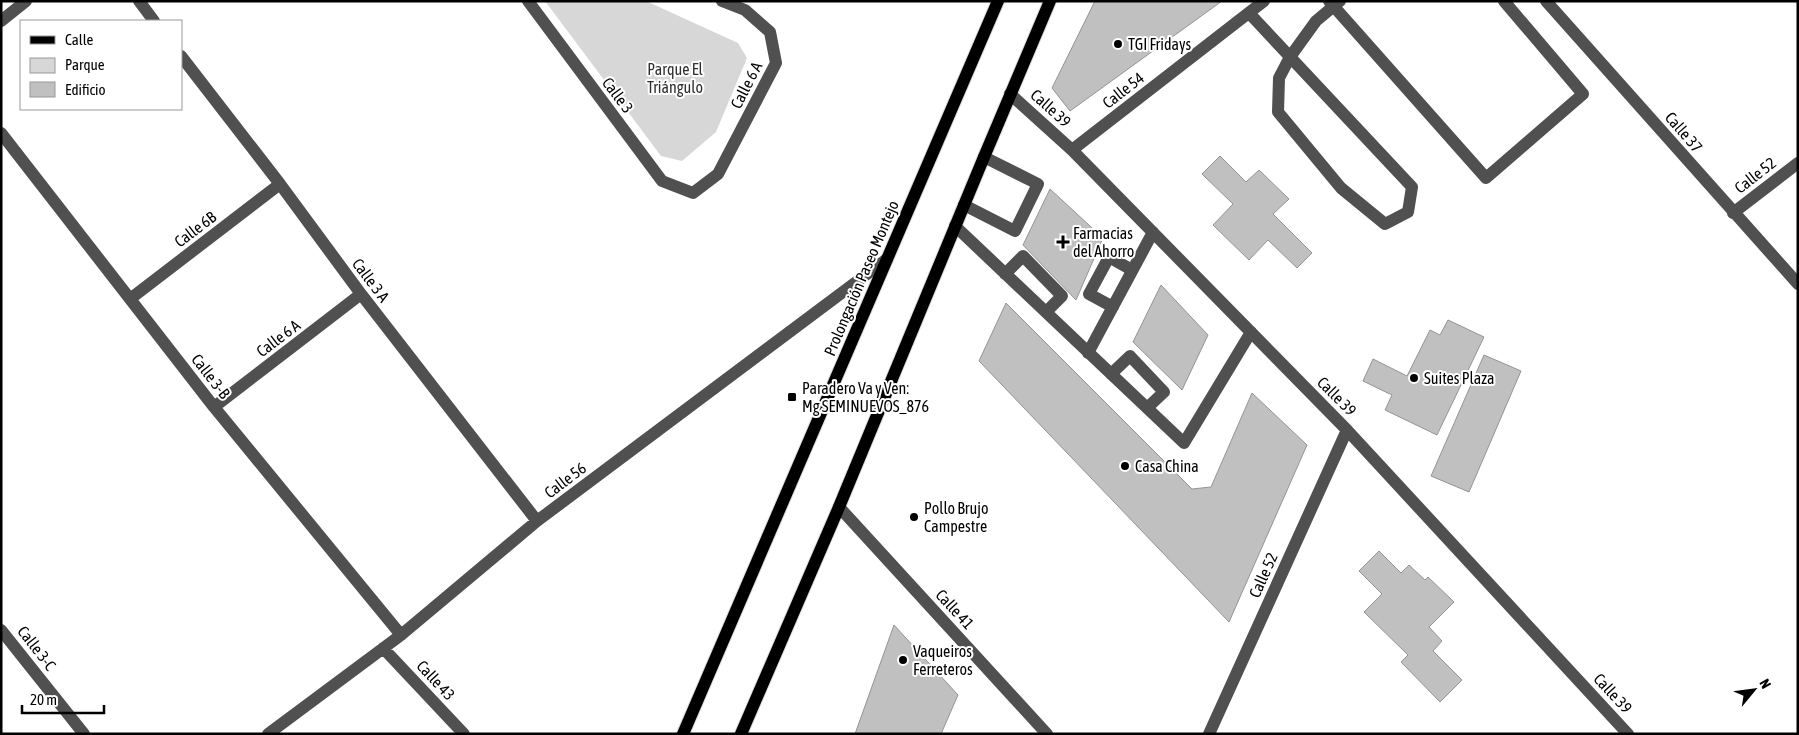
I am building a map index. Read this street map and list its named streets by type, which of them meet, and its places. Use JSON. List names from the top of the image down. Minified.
{"streets":{"main road":["Prolongación Paseo Montejo"],"street":["Calle 6 A","Calle 54","Calle 3","Calle 39","Calle 37","Calle 52","Calle 6B","Calle 3 A","Calle 3-B","Calle 56","Calle 41","Calle 3-C","Calle 43"]},"crossings":[["Calle 6 A","Calle 3"],["Calle 6 A","Calle 3 A"],["Calle 6 A","Calle 3-B"],["Calle 54","Calle 39"],["Calle 39","Calle 52"],["Calle 37","Calle 52"],["Calle 6B","Calle 3 A"],["Calle 6B","Calle 3-B"],["Prolongación Paseo Montejo","Calle 56"],["Calle 3 A","Calle 56"],["Calle 3-B","Calle 56"],["Calle 56","Calle 43"]],"parks":["Parque El Triángulo"],"places":{"other":["TGI Fridays","Suites Plaza","Casa China","Pollo Brujo Campestre","Vaqueiros Ferreteros"],"health":["Farmacias del Ahorro"],"transit":["Paradero Va y Ven: Mg SEMINUEVOS_876"]},"legend":["Calle","Parque","Edificio"],"scale_bar":"20 m","north":"top right"}
